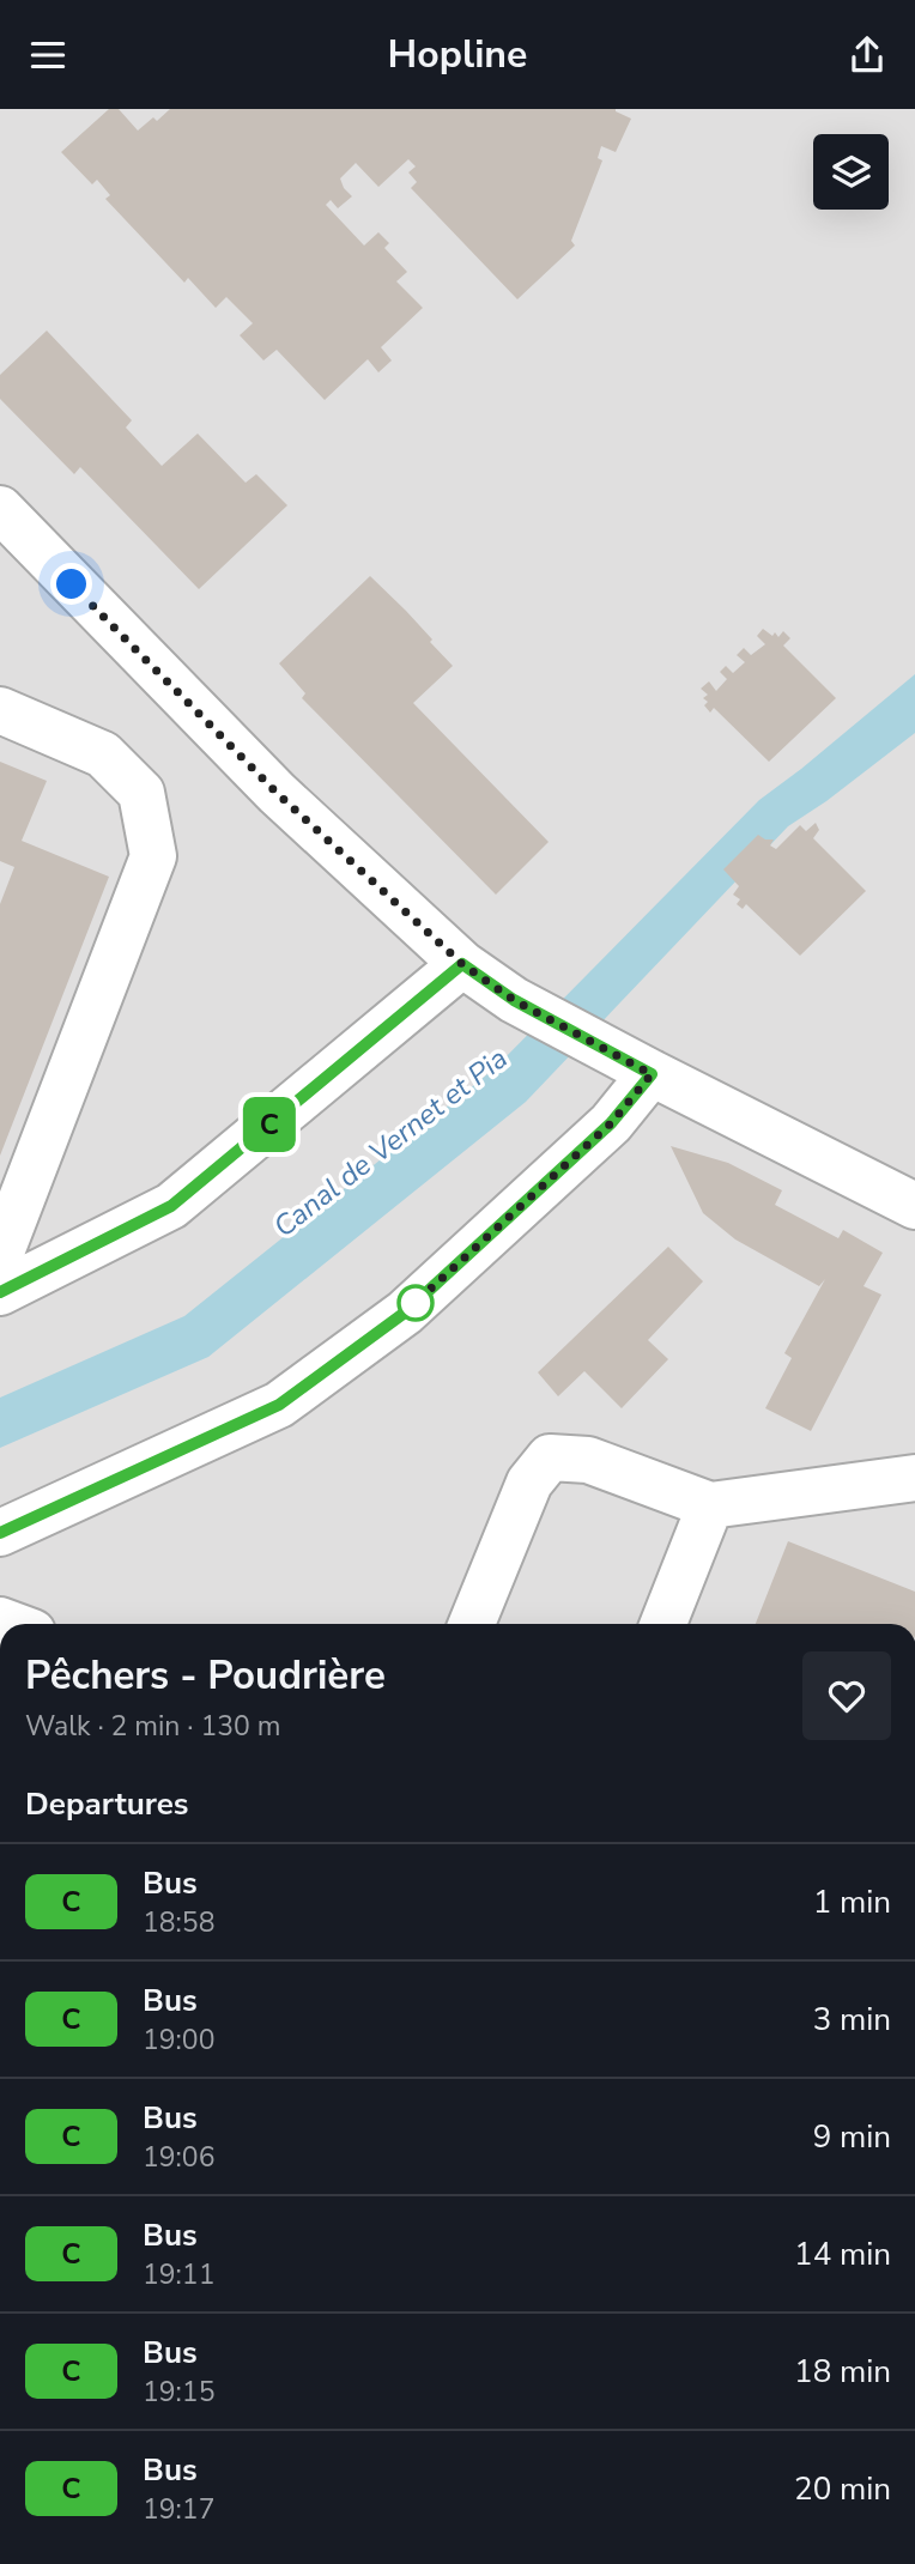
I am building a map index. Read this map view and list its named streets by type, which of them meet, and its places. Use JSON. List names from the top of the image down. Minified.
{"water":["Canal de Vernet et Pia"],"lines":["bus line C"],"page":{"header":"Hopline","on_map":"C","heading":[["Pêchers - Poudrière","Walk · 2 min · 130 m"],"Departures"],"list":[{"mark":"C","name":"Bus","note":"18:58","value":"1 min"},{"mark":"C","name":"Bus","note":"19:00","value":"3 min"},{"mark":"C","name":"Bus","note":"19:06","value":"9 min"},{"mark":"C","name":"Bus","note":"19:11","value":"14 min"},{"mark":"C","name":"Bus","note":"19:15","value":"18 min"},{"mark":"C","name":"Bus","note":"19:17","value":"20 min"}]}}
